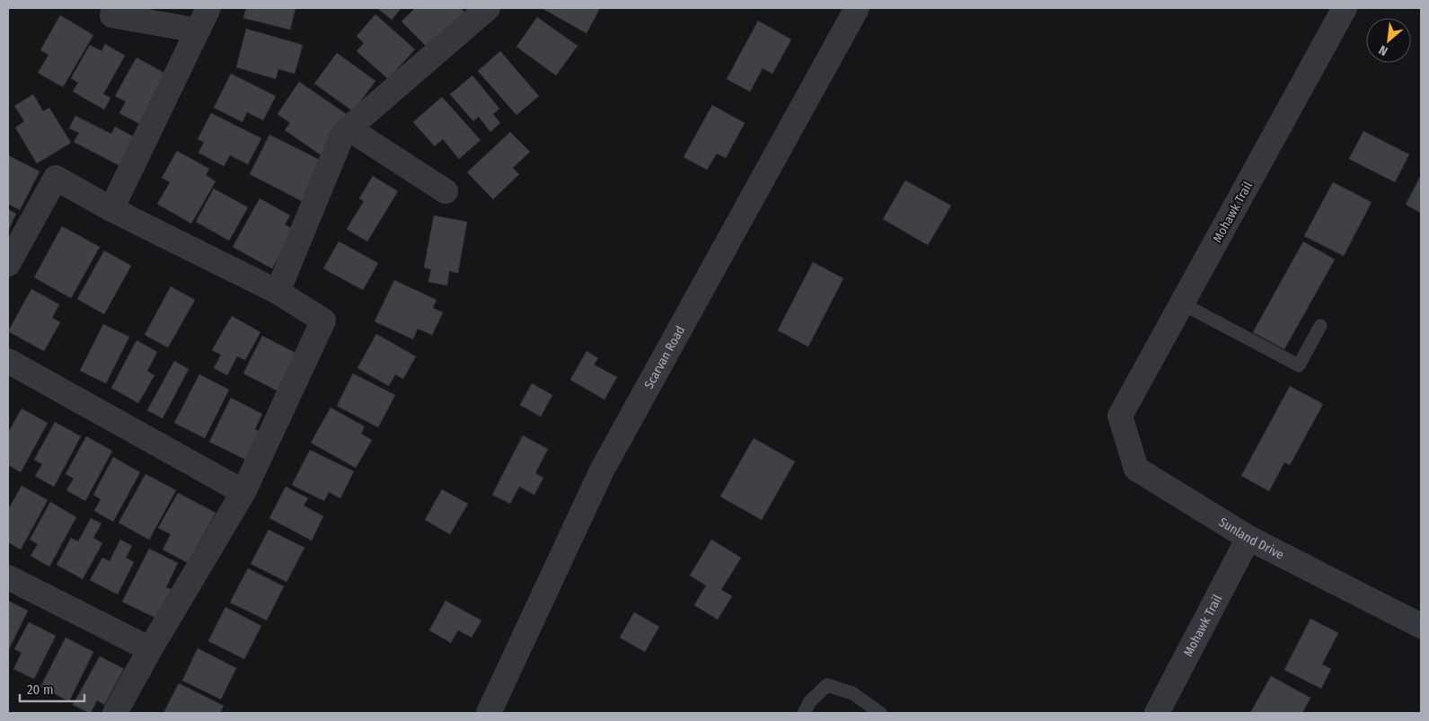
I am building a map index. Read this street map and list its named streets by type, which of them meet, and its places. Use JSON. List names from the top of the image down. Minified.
{"streets":{"street":["Mohawk Trail","Scarvan Road","Sunland Drive"]},"crossings":[["Mohawk Trail","Sunland Drive"]],"scale_bar":"20 m","north":"bottom left"}
